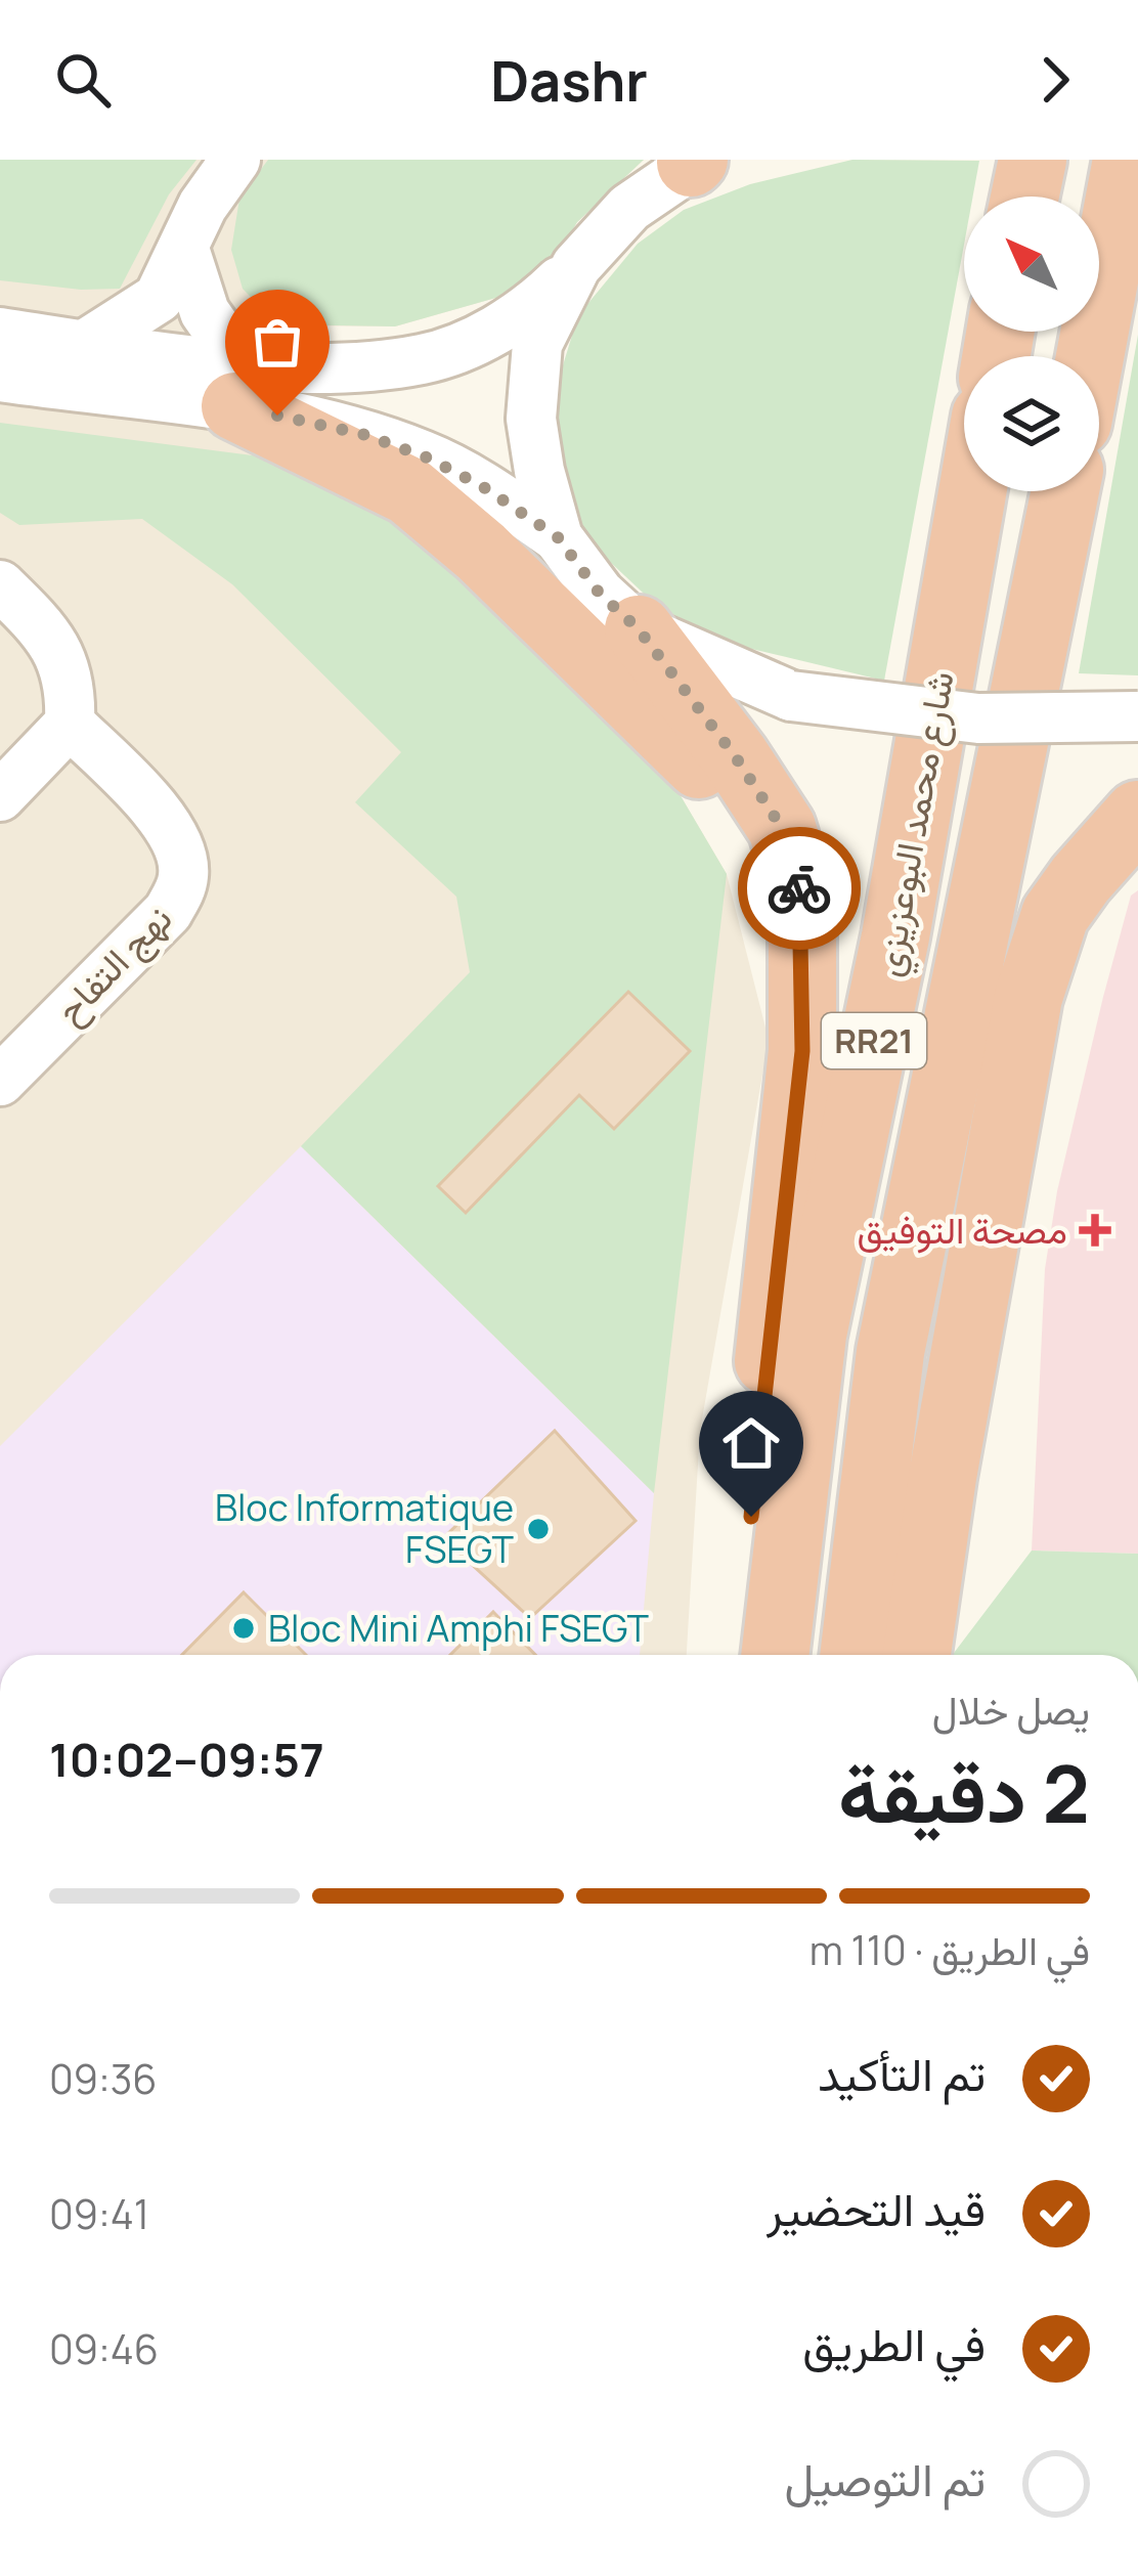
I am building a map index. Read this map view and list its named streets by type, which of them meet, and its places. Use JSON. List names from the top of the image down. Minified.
{"streets":{"highway":["شارع محمد البوعزيزي","RR21"],"street":["نهج التفاح"]},"places":{"health":["مصحة التوفيق"],"other":["Bloc Informatique FSEGT","Bloc Mini Amphi FSEGT"]},"north":"top left","page":{"header":"Dashr","heading":["2 دقيقة","يصل خلال","09:57–10:02"],"bar":"في الطريق · 110 m","list":[["تم التأكيد","09:36"],["قيد التحضير","09:41"],["في الطريق","09:46"],"تم التوصيل"]}}
